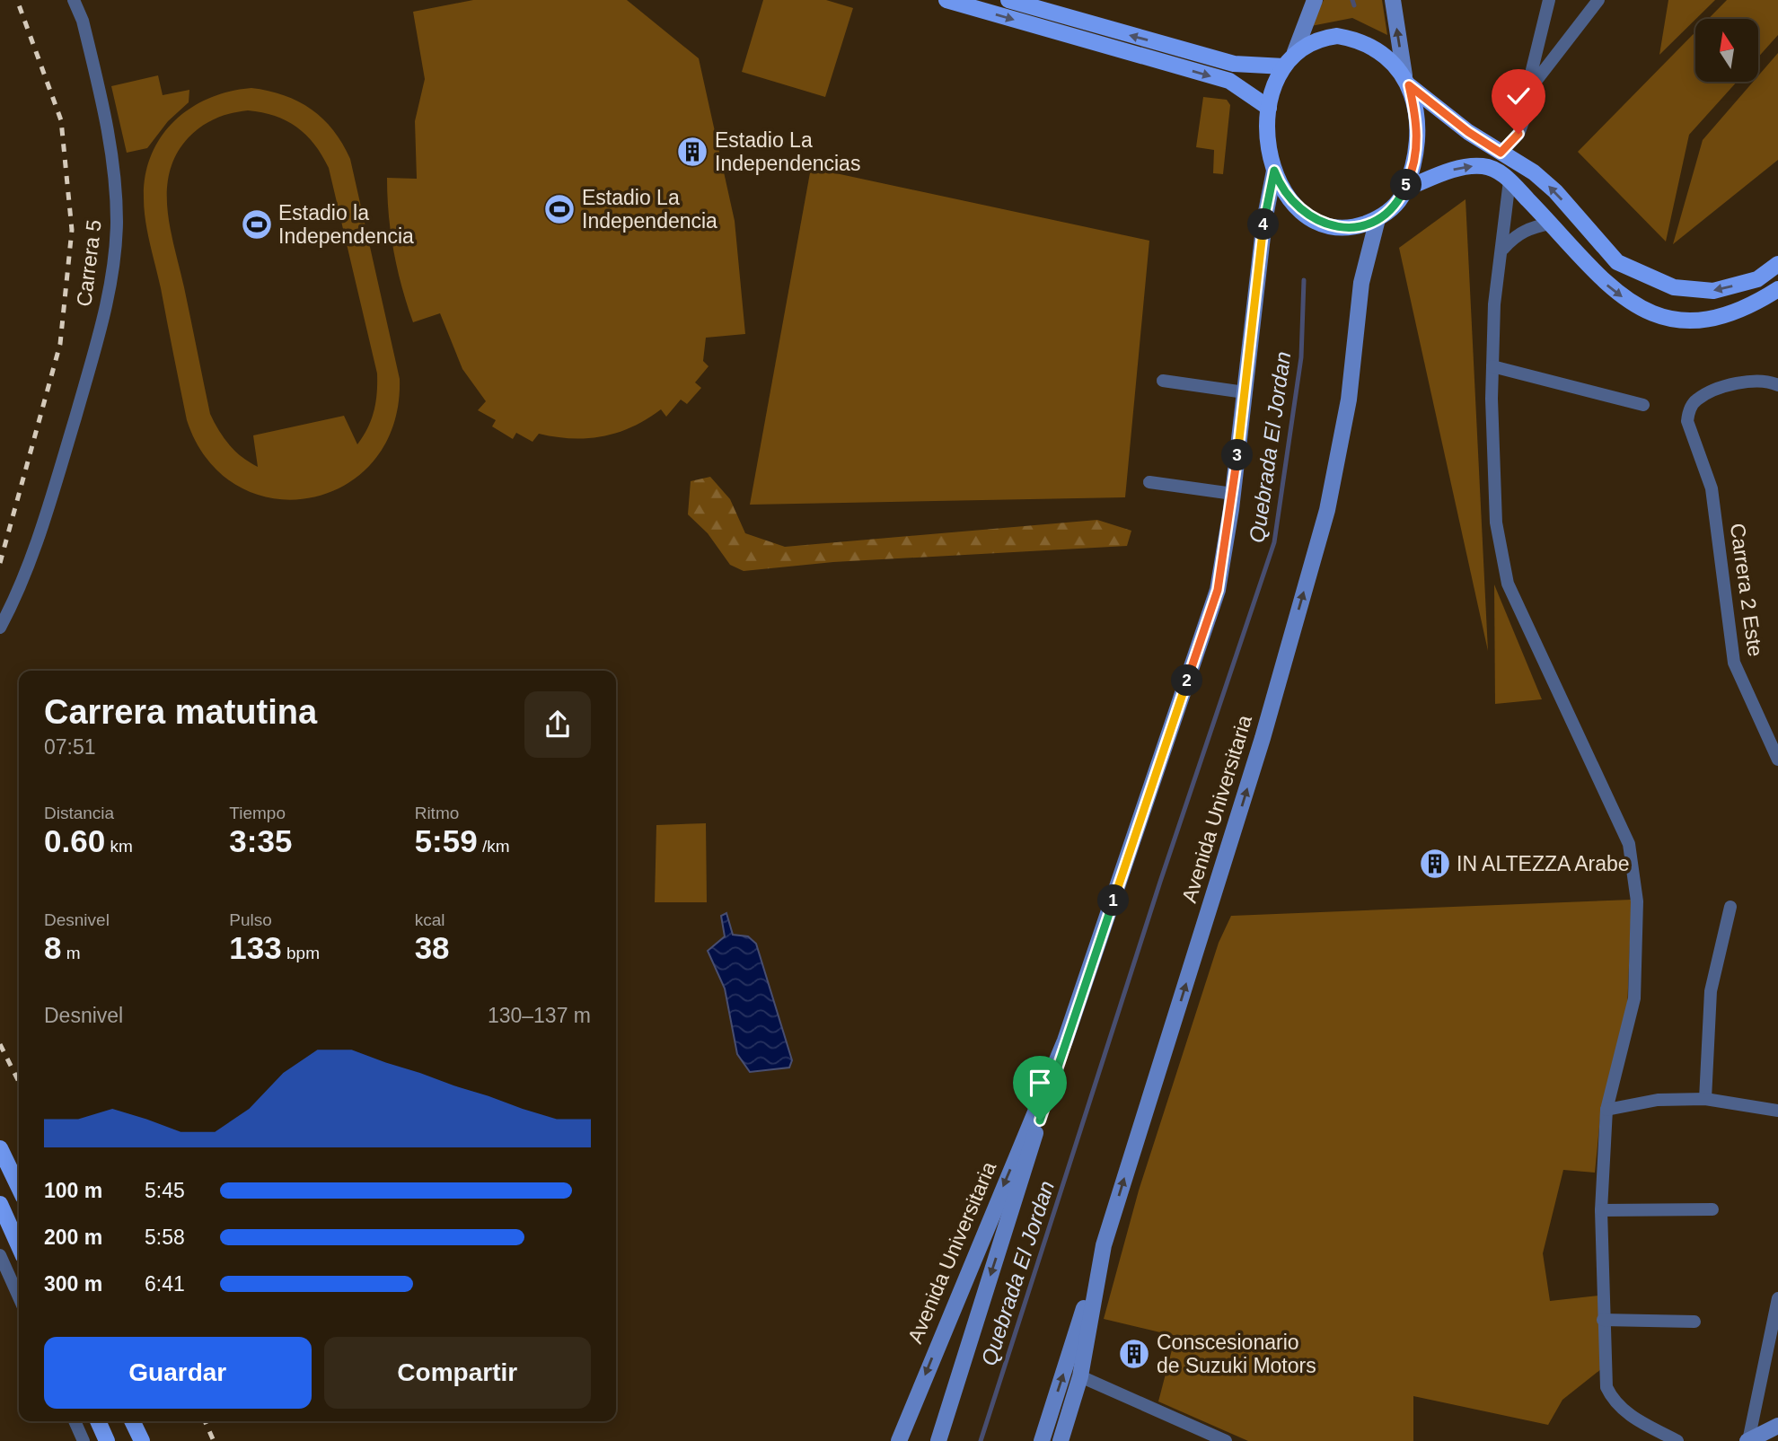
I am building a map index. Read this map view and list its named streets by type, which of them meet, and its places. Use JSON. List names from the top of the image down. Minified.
{"streets":{"main road":["Avenida Universitaria"],"street":["Carrera 5","Carrera 2 Este"]},"water":["Quebrada El Jordan"],"places":{"building":["Estadio La Independencias","IN ALTEZZA Arabe","Conscesionario de Suzuki Motors"],"sports":["Estadio La Independencia","Estadio la Independencia"]},"north":"top","page":{"pins":["5","4","3","2","1"],"heading":["Carrera matutina","07:51"],"stats":[["Distancia","0.60 km"],["Tiempo","3:35"],["Ritmo","5:59 /km"],["Desnivel","8 m"],["Pulso","133 bpm"],["kcal","38"]],"chart":["Desnivel","130–137 m"],"list":[{"name":"100 m","note":"5:45"},{"name":"200 m","note":"5:58"},{"name":"300 m","note":"6:41"}],"buttons":["Guardar","Compartir"]}}
